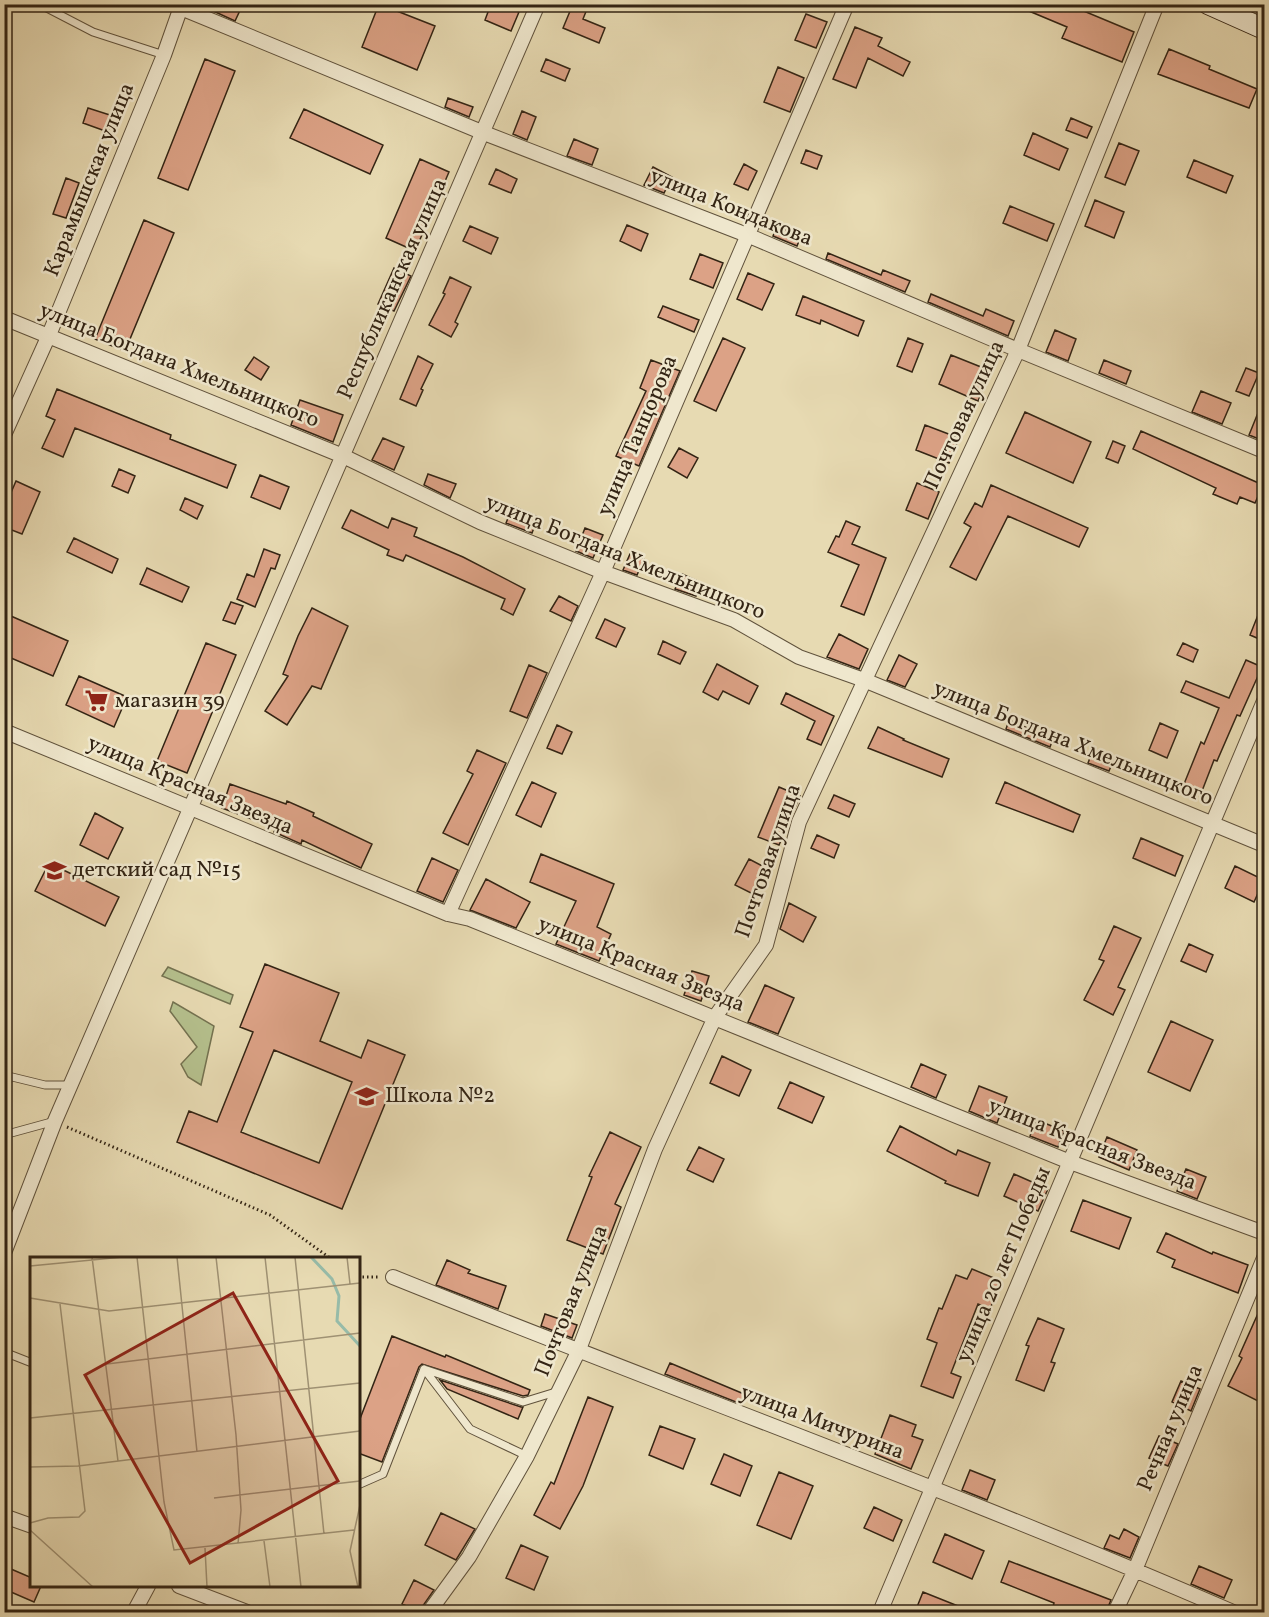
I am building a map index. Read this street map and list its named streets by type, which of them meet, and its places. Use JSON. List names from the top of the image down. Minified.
{"streets":{"street":["Карамышская улица","улица Кондакова","Республиканская улица","улица Богдана Хмельницкого","Почтовая улица","улица Танцорова","улица Красная Звезда","улица 20 лет Победы","улица Мичурина","Речная улица"]},"crossings":[["Карамышская улица","улица Кондакова"],["Карамышская улица","улица Богдана Хмельницкого"],["улица Кондакова","Республиканская улица"],["улица Кондакова","Почтовая улица"],["улица Кондакова","улица Танцорова"],["Республиканская улица","улица Богдана Хмельницкого"],["Республиканская улица","улица Красная Звезда"],["улица Богдана Хмельницкого","Почтовая улица"],["улица Богдана Хмельницкого","улица Танцорова"],["улица Богдана Хмельницкого","улица 20 лет Победы"],["Почтовая улица","улица Красная Звезда"],["Почтовая улица","улица Мичурина"],["улица Танцорова","улица Красная Звезда"],["улица Красная Звезда","улица 20 лет Победы"],["улица 20 лет Победы","улица Мичурина"],["улица Мичурина","Речная улица"]],"places":{"supermarket":["магазин 39"],"school or university":["детский сад №15","Школа №2"]}}
